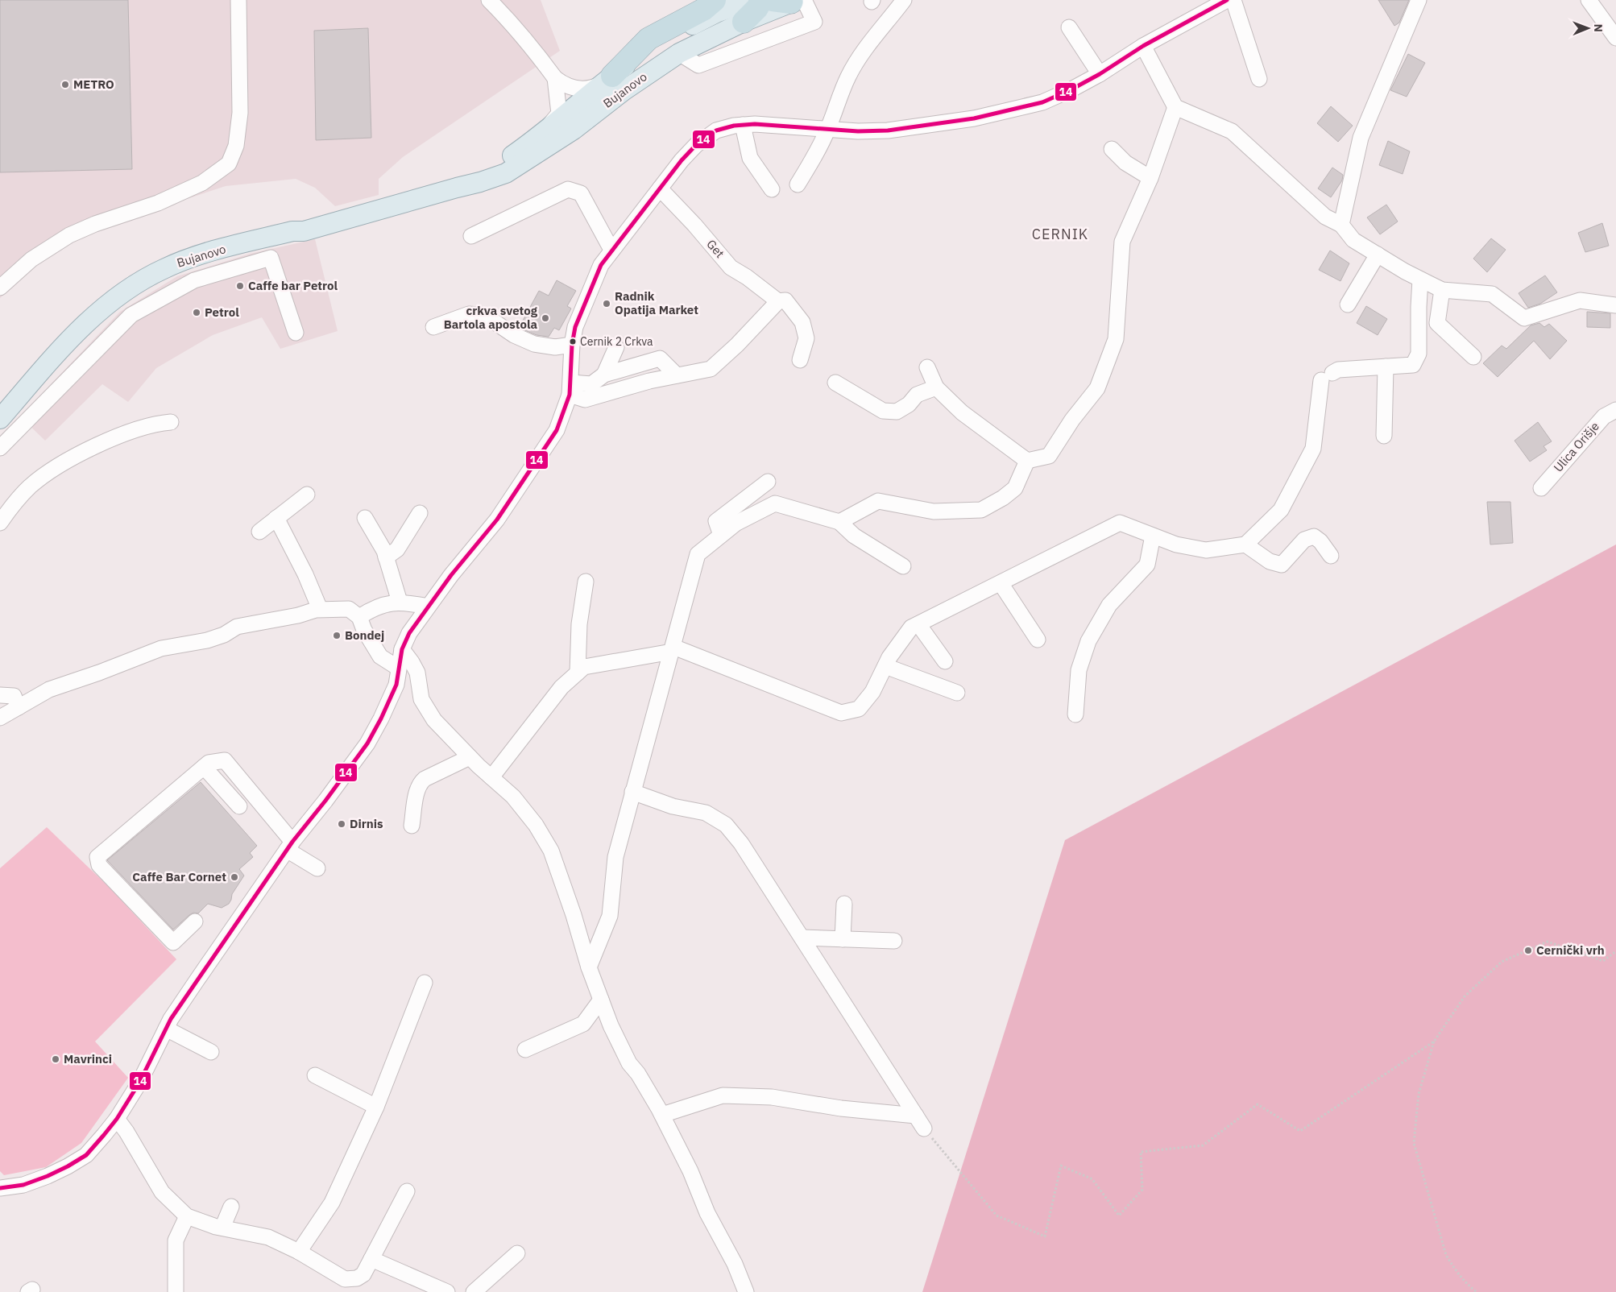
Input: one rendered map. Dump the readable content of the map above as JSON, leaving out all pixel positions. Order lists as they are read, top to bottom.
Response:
{
  "streets": {
    "main road": ["Bujanovo"],
    "street": ["Get", "Ulica Orišje"]
  },
  "districts": ["CERNIK"],
  "places": [
    "METRO",
    "Caffe bar Petrol",
    "Radnik Opatija Market",
    "Petrol",
    "crkva svetog Bartola apostola",
    "Cernik 2 Crkva",
    "Bondej",
    "Dirnis",
    "Caffe Bar Cornet",
    "Cernički vrh",
    "Mavrinci"
  ],
  "lines": ["transit line 14"],
  "north": "right"
}
